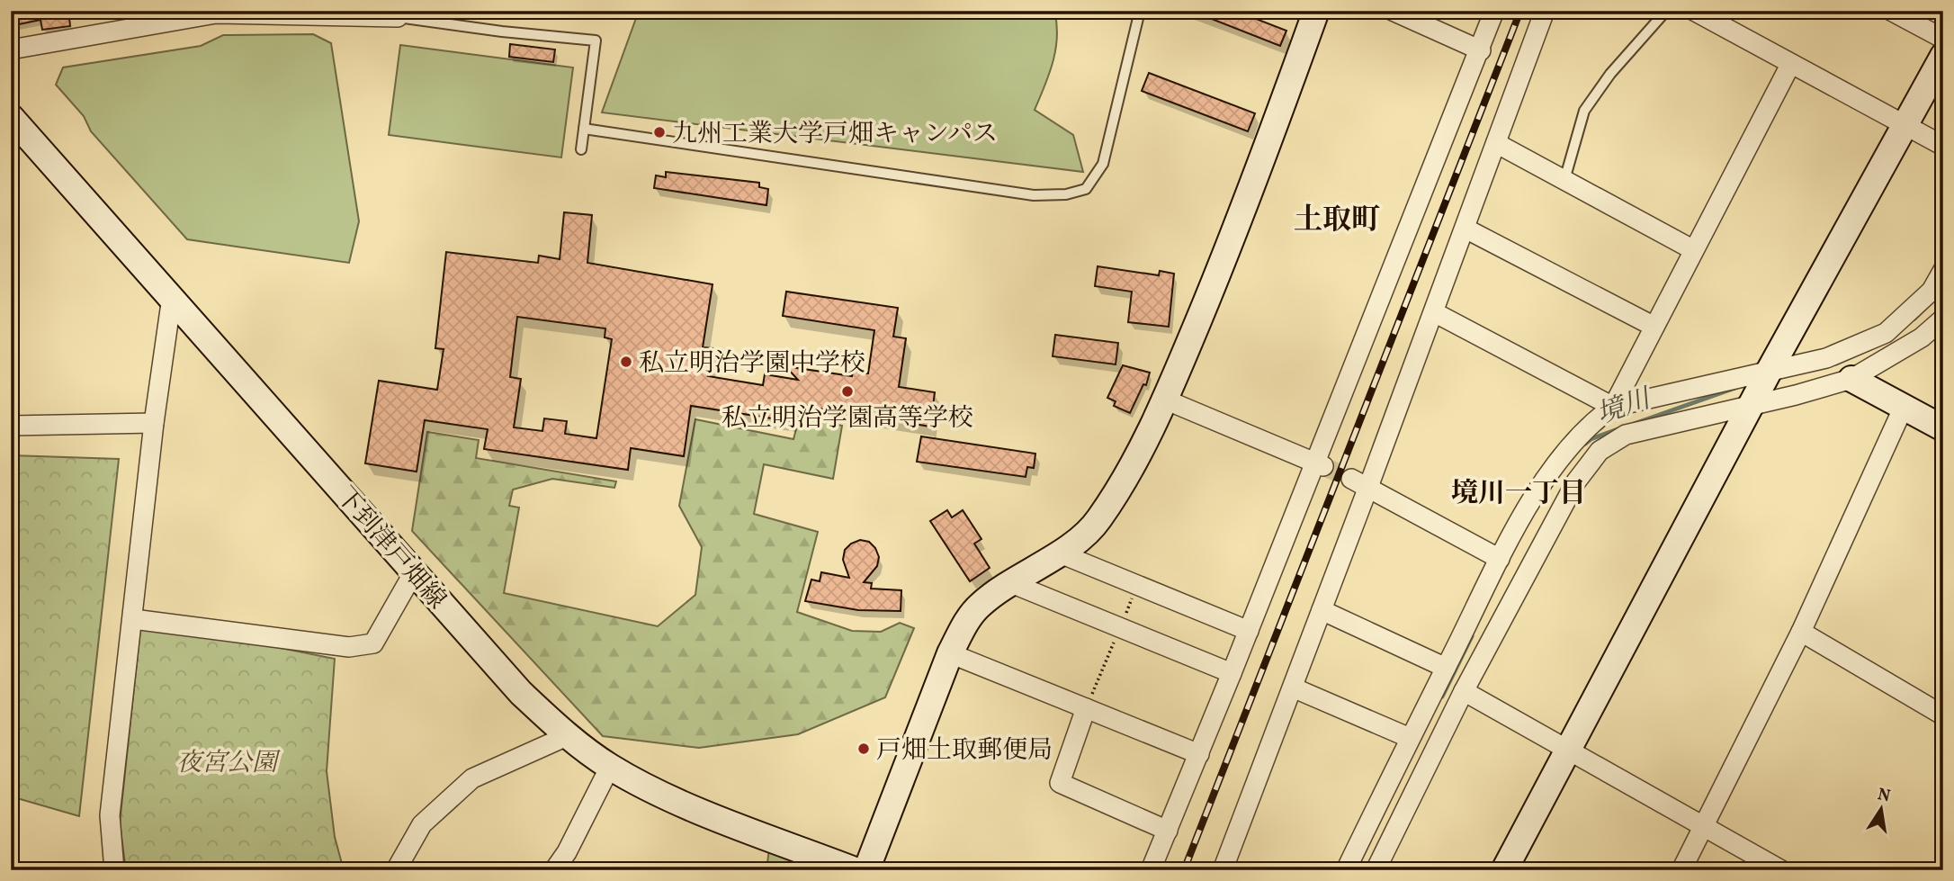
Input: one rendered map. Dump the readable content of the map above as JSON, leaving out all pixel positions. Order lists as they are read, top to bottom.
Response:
{
  "streets": {
    "street": ["下到津戸畑線"]
  },
  "districts": ["土取町", "境川一丁目"],
  "water": ["境川"],
  "parks": ["夜宮公園"],
  "places": [
    "九州工業大学戸畑キャンパス",
    "私立明治学園中学校",
    "私立明治学園高等学校",
    "戸畑土取郵便局"
  ],
  "north": "top"
}
